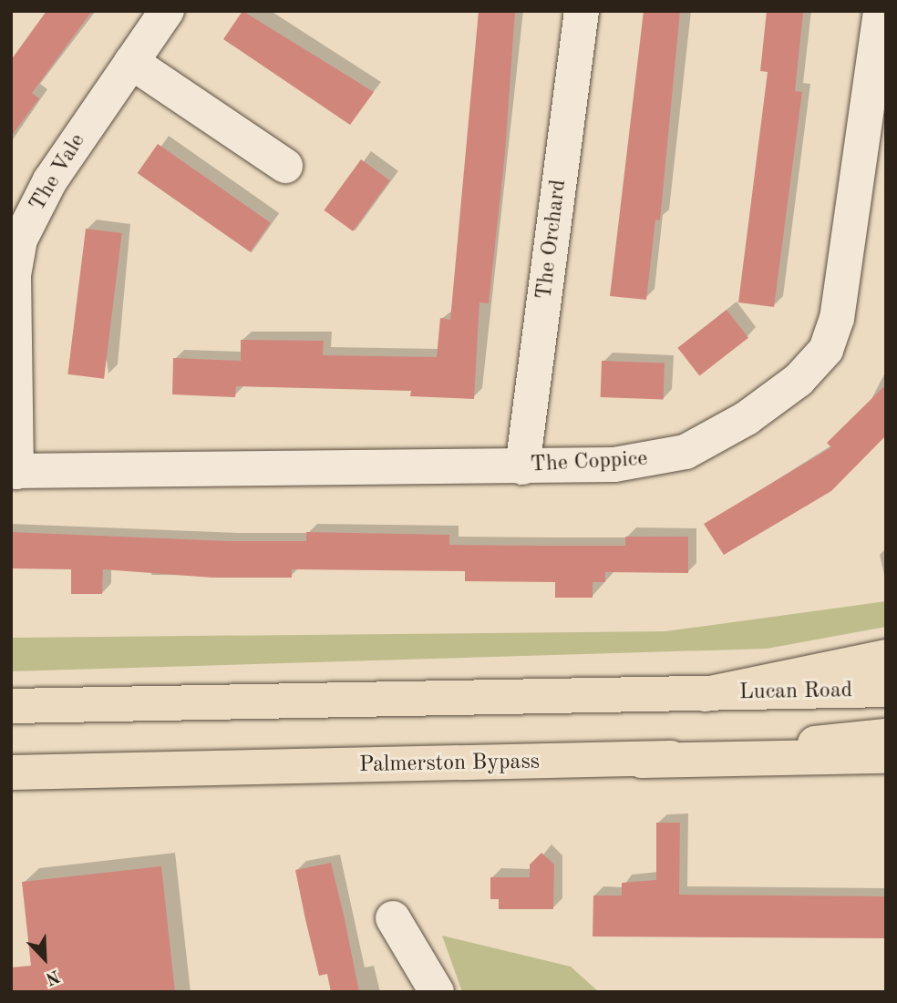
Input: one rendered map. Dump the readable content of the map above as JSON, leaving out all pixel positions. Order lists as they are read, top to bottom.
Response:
{
  "streets": {
    "main road": ["Lucan Road", "Palmerston Bypass"],
    "street": ["The Vale", "The Orchard", "The Coppice"]
  },
  "crossings": [
    ["The Vale", "The Coppice"],
    ["The Orchard", "The Coppice"]
  ],
  "north": "bottom right"
}
